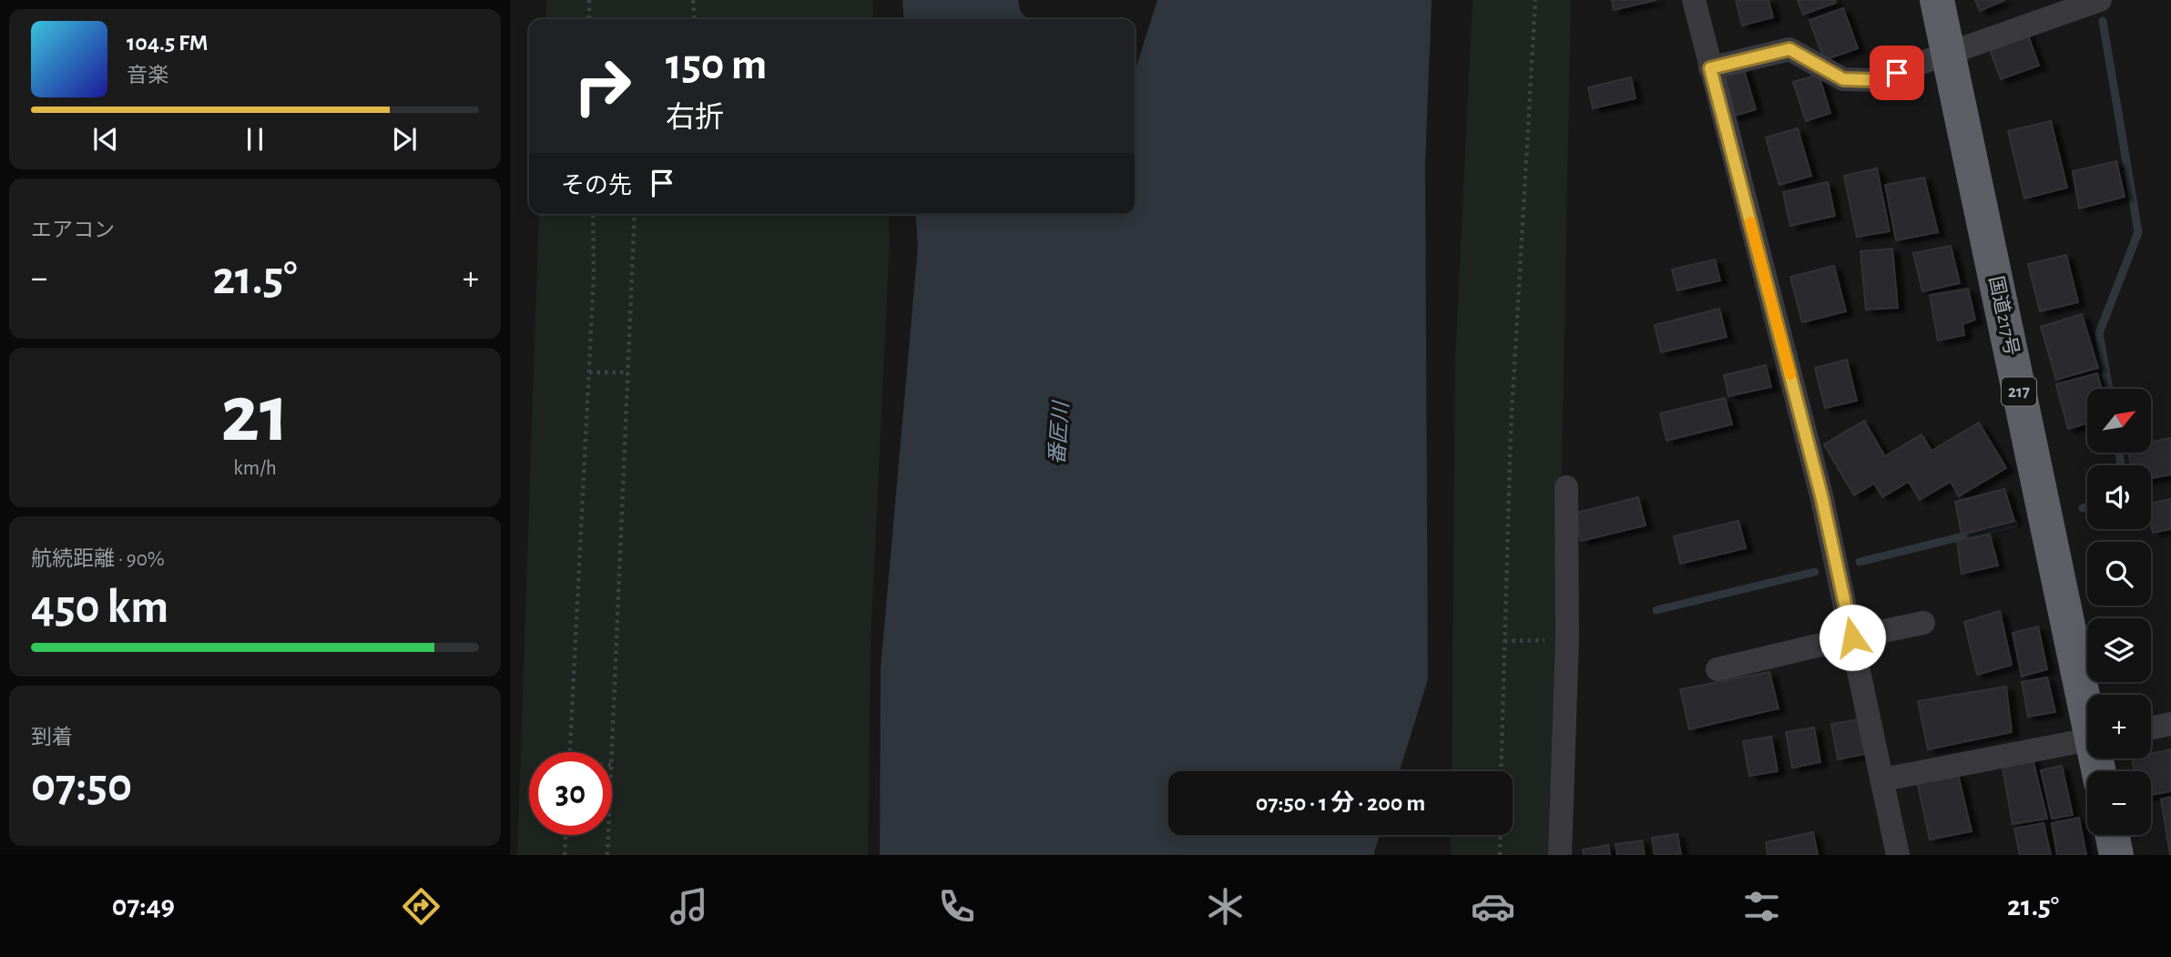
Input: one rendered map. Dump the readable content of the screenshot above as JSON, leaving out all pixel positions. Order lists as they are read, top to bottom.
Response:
{
  "streets": {
    "highway": ["国道217号", "217"]
  },
  "water": ["番匠川"],
  "north": "top right",
  "page": {
    "turn": ["150 m", "右折"],
    "song": ["104.5 FM", "音楽"],
    "then": "その先",
    "tile": [
      "エアコン",
      ["21", "km/h"],
      ["航続距離 · 90%", "450 km"],
      ["到着", "07:50"]
    ],
    "heat": ["−", "21.5°", "+"],
    "map_buttons": ["+", "−"],
    "limit": "30",
    "trip": "07:50 · 1 分 · 200 m",
    "tabs": ["07:49", "21.5°"]
  }
}
